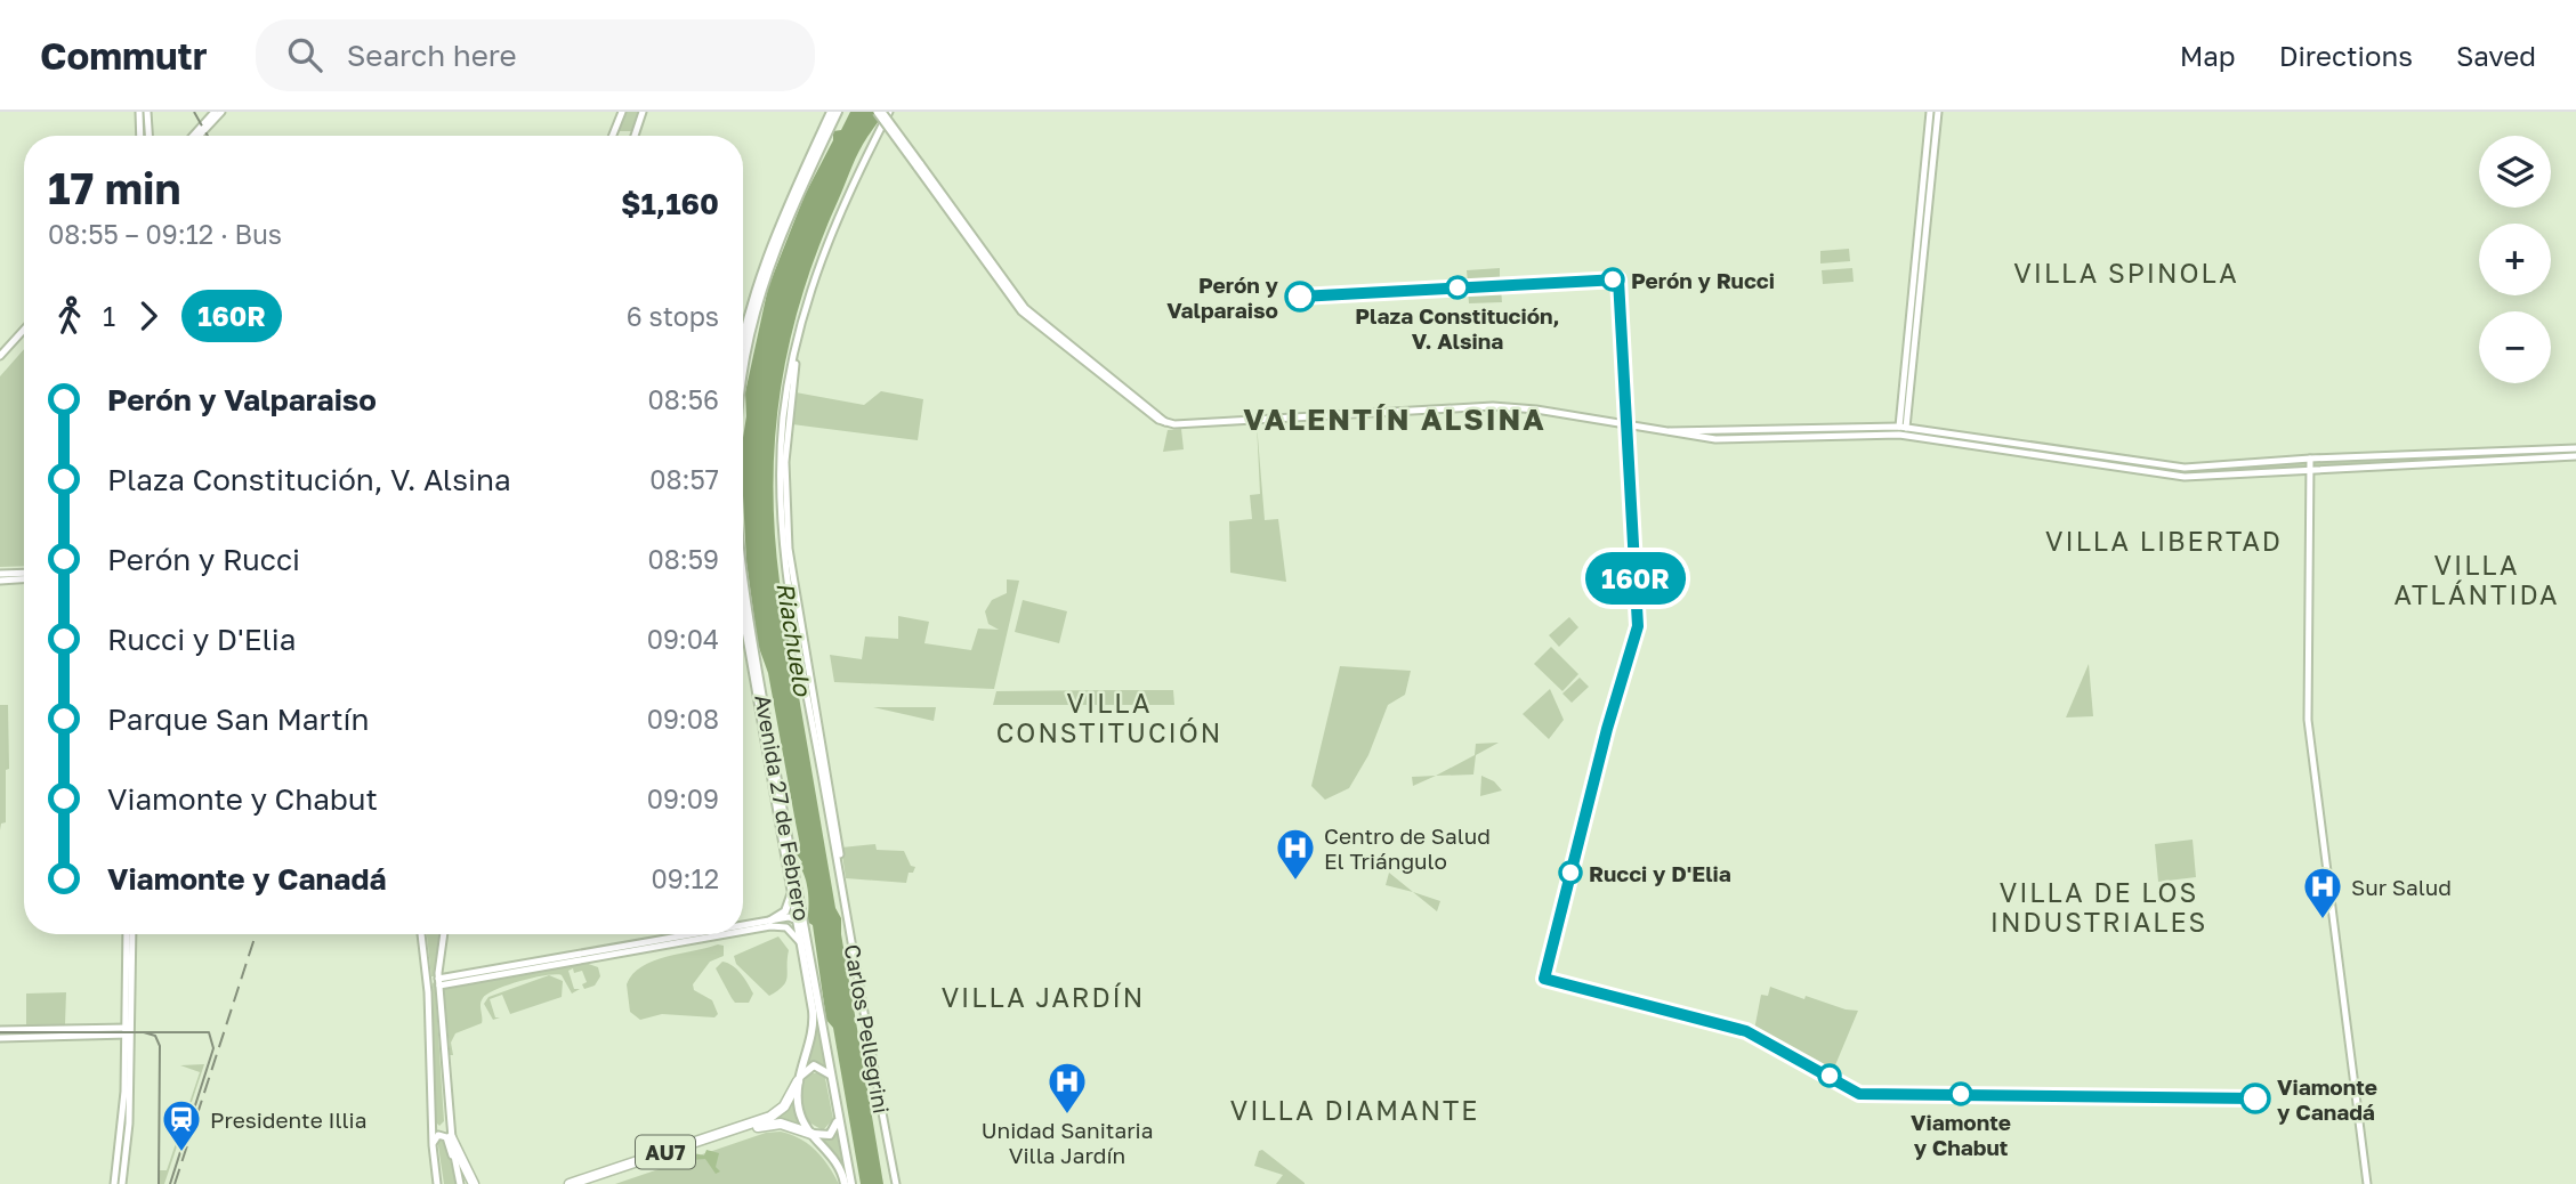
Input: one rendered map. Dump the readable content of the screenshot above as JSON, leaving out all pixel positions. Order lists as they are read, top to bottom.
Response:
{
  "streets": {
    "highway": ["AU7"],
    "main road": ["Avenida 27 de Febrero", "Carlos Pellegrini"]
  },
  "crossings": [
    ["Avenida 27 de Febrero", "AU7"]
  ],
  "districts": [
    "VILLA SPINOLA",
    "VALENTÍN ALSINA",
    "VILLA LIBERTAD",
    "VILLA ATLÁNTIDA",
    "VILLA CONSTITUCIÓN",
    "VILLA DE LOS INDUSTRIALES",
    "VILLA JARDÍN",
    "VILLA DIAMANTE"
  ],
  "water": ["Riachuelo"],
  "places": {
    "other": [
      "Perón y Rucci",
      "Plaza Constitución, V. Alsina",
      "Perón y Valparaiso",
      "Rucci y D'Elia",
      "Viamonte y Chabut",
      "Viamonte y Canadá"
    ],
    "hospital": ["Centro de Salud El Triángulo", "Sur Salud", "Unidad Sanitaria Villa Jardín"],
    "station": ["Presidente Illia"]
  },
  "lines": ["bus line 160R"],
  "page": {
    "header": "Commutr",
    "search": "Search here",
    "nav": ["Map", "Directions", "Saved"],
    "on_map": "160R",
    "map_buttons": ["+", "−"],
    "heading": ["17 min", "08:55 – 09:12 · Bus", "$1,160"],
    "legs": ["1", "160R", "6 stops"],
    "list": [
      {
        "name": "Perón y Valparaiso",
        "value": "08:56"
      },
      {
        "name": "Plaza Constitución, V. Alsina",
        "value": "08:57"
      },
      {
        "name": "Perón y Rucci",
        "value": "08:59"
      },
      {
        "name": "Rucci y D'Elia",
        "value": "09:04"
      },
      {
        "name": "Parque San Martín",
        "value": "09:08"
      },
      {
        "name": "Viamonte y Chabut",
        "value": "09:09"
      },
      {
        "name": "Viamonte y Canadá",
        "value": "09:12"
      }
    ]
  }
}
